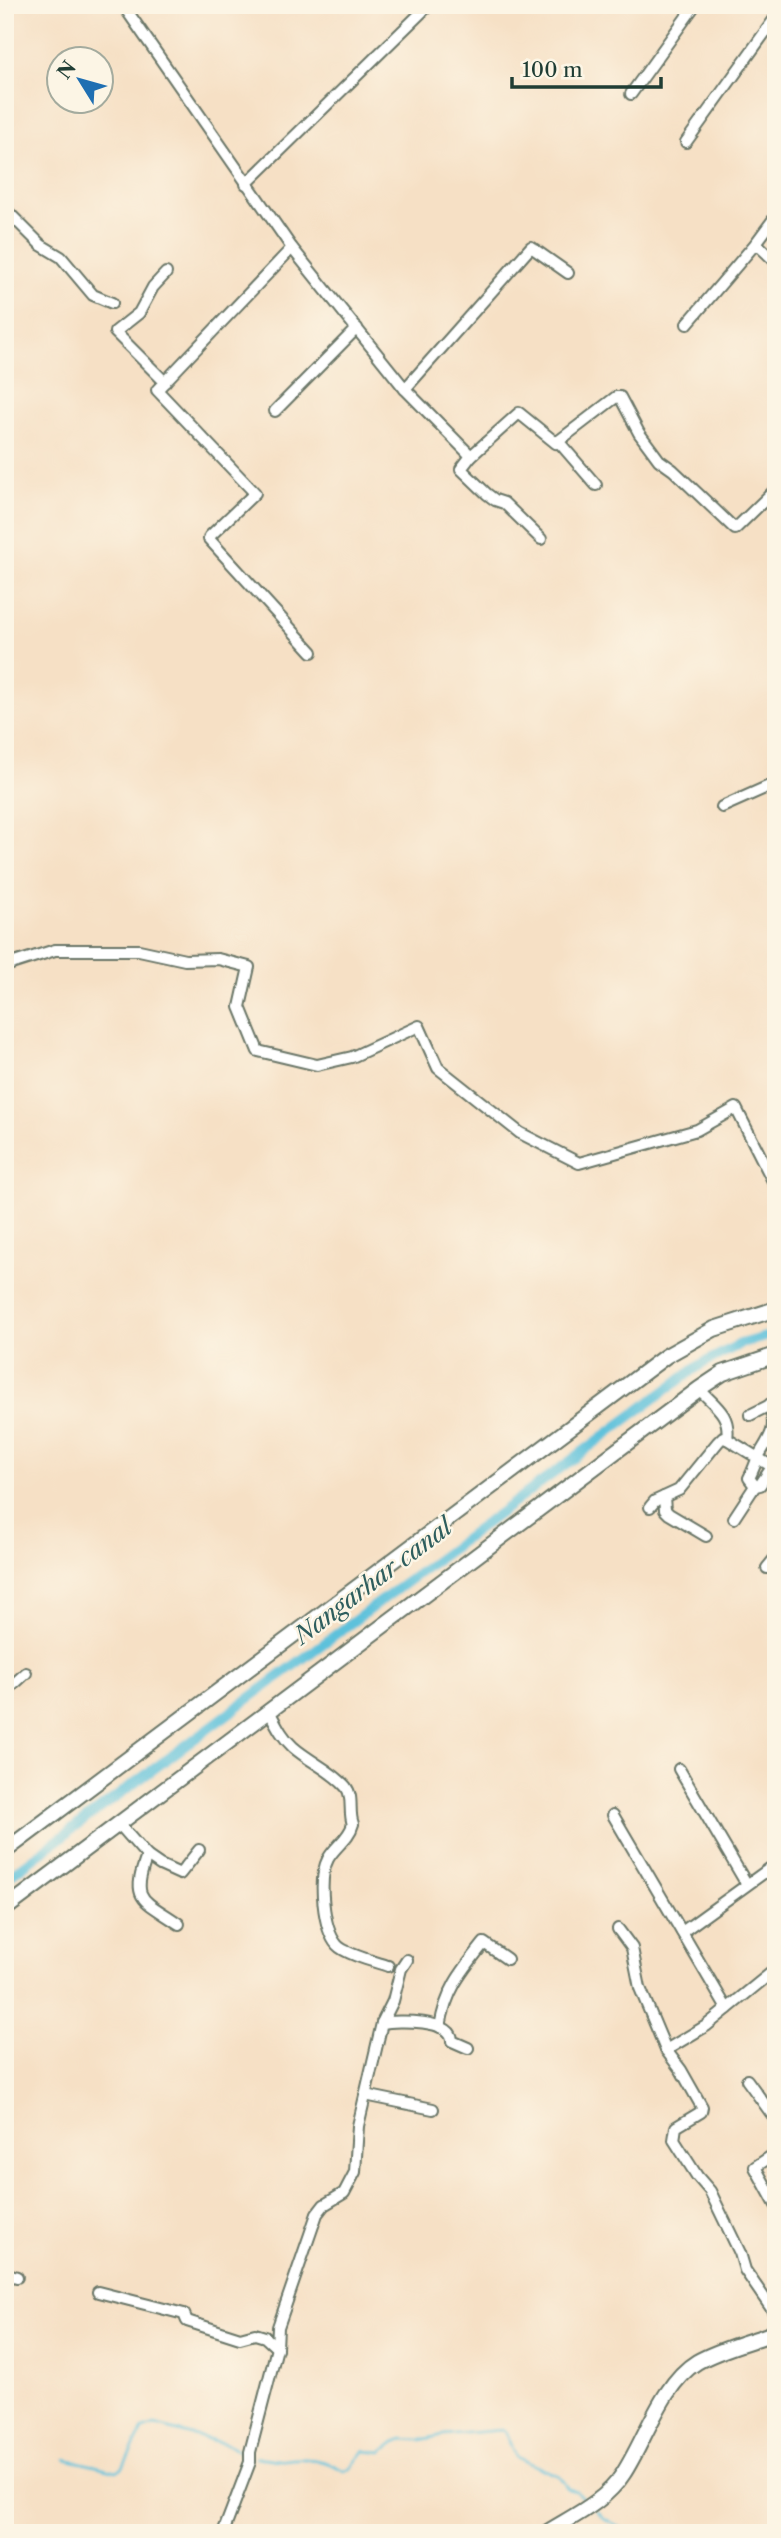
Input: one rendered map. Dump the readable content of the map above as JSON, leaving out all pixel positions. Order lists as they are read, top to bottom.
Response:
{
  "water": ["Nangarhar canal"],
  "scale_bar": "100 m",
  "north": "top left"
}
